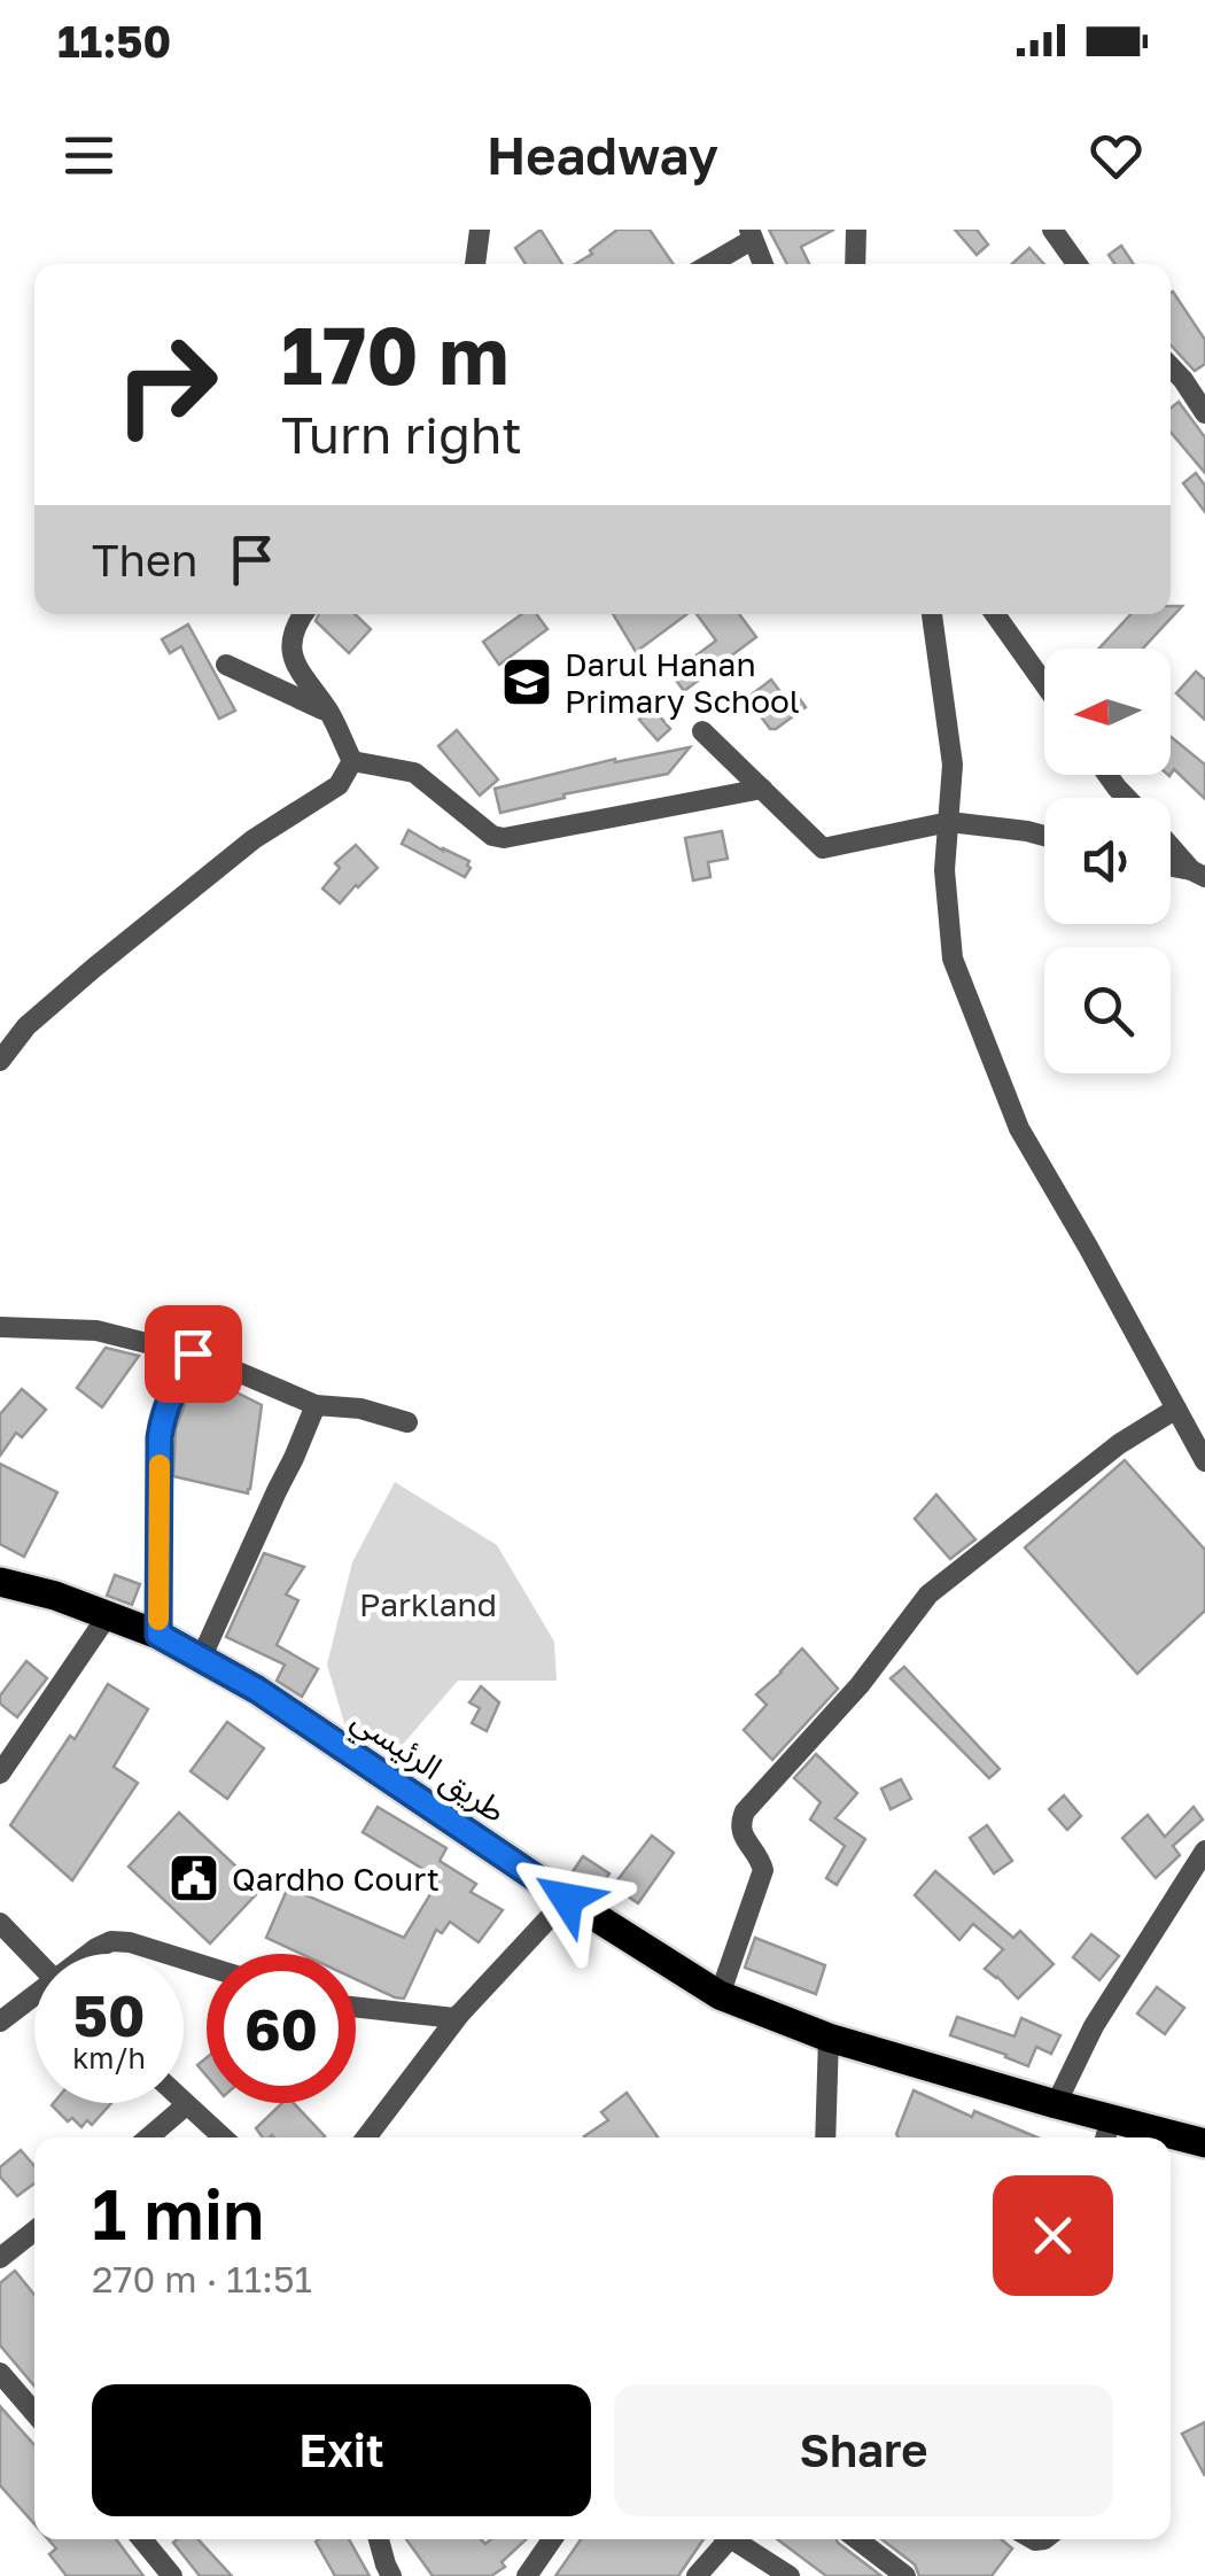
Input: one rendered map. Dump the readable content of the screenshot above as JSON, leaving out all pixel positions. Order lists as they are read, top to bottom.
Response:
{
  "streets": {
    "main road": ["طريق الرئيسي"]
  },
  "parks": ["Parkland"],
  "places": {
    "school or university": ["Darul Hanan Primary School"],
    "public building": ["Qardho Court"]
  },
  "north": "left",
  "page": {
    "status": "11:50",
    "header": "Headway",
    "turn": ["170 m", "Turn right"],
    "then": "Then",
    "speed": "50 km/h",
    "limit": "60",
    "heading": ["1 min", "270 m · 11:51"],
    "buttons": ["Exit", "Share"]
  }
}
